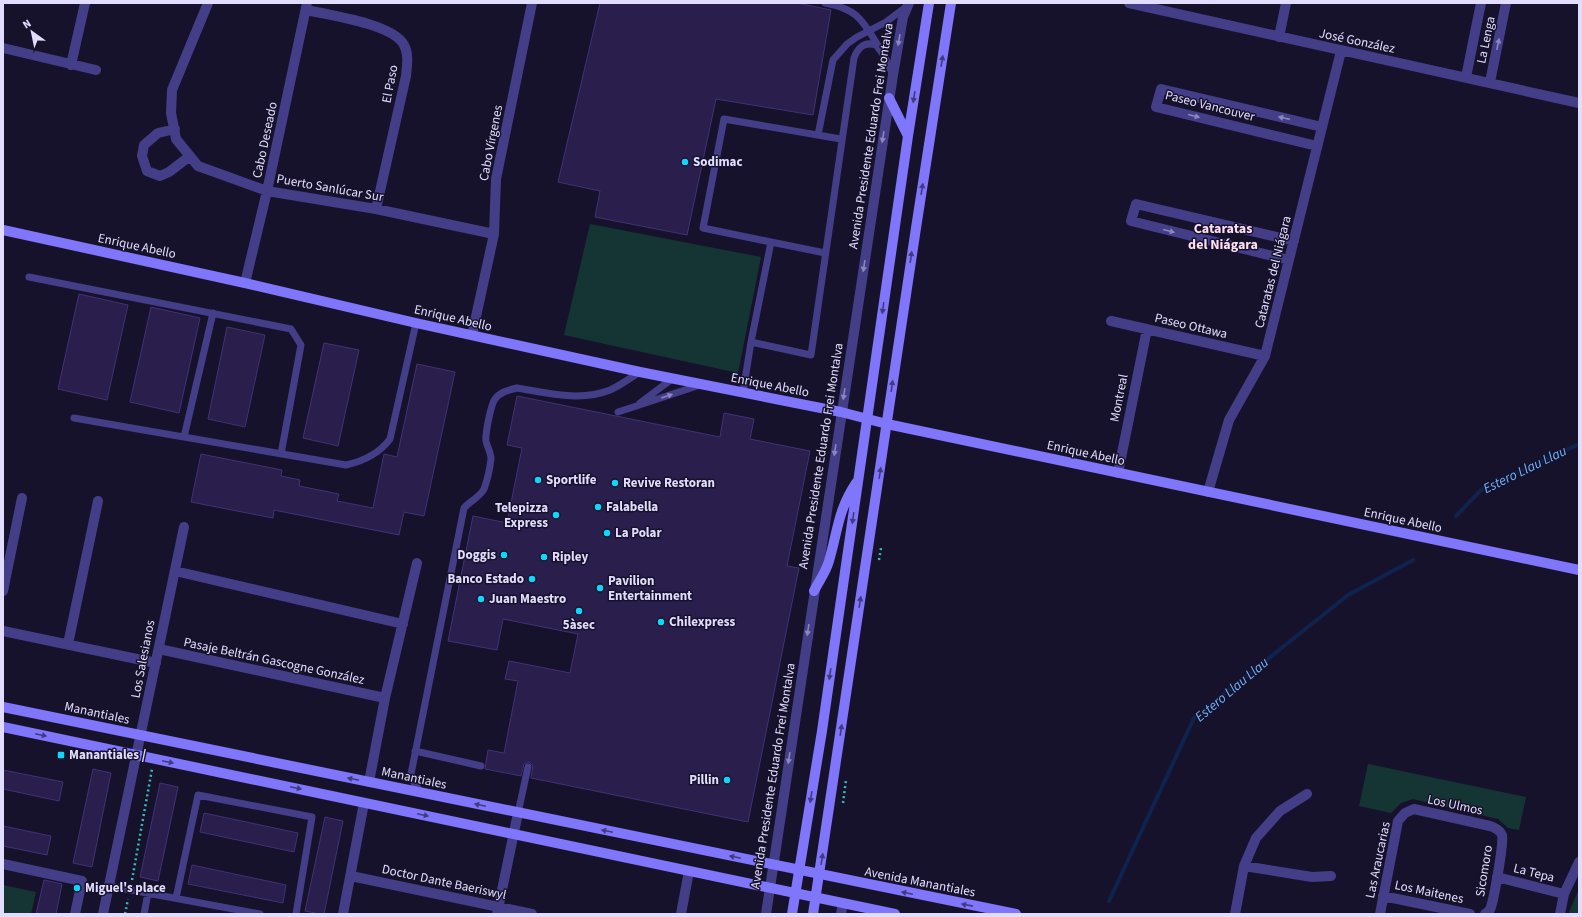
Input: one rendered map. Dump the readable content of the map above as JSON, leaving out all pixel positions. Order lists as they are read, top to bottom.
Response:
{
  "streets": {
    "street": [
      "La Lenga",
      "José González",
      "El Paso",
      "Paseo Vancouver",
      "Avenida Presidente Eduardo Frei Montalva",
      "Cabo Deseado",
      "Cabo Vírgenes",
      "Puerto Sanlúcar Sur",
      "Enrique Abello",
      "Cataratas del Niágara",
      "Paseo Ottawa",
      "Montreal",
      "Los Salesianos",
      "Pasaje Beltrán Gascogne González",
      "Manantiales",
      "Los Ulmos",
      "Las Araucarias",
      "Sicomoro",
      "La Tepa",
      "Doctor Dante Baeriswyl",
      "Avenida Manantiales",
      "Los Maitenes"
    ]
  },
  "crossings": [
    ["La Lenga", "José González"],
    ["José González", "Cataratas del Niágara"],
    ["El Paso", "Cabo Deseado"],
    ["El Paso", "Puerto Sanlúcar Sur"],
    ["Paseo Vancouver", "Cataratas del Niágara"],
    ["Avenida Presidente Eduardo Frei Montalva", "Enrique Abello"],
    ["Avenida Presidente Eduardo Frei Montalva", "Manantiales"],
    ["Cabo Deseado", "Puerto Sanlúcar Sur"],
    ["Cabo Deseado", "Enrique Abello"],
    ["Cabo Vírgenes", "Puerto Sanlúcar Sur"],
    ["Cabo Vírgenes", "Enrique Abello"],
    ["Enrique Abello", "Cataratas del Niágara"],
    ["Enrique Abello", "Montreal"],
    ["Cataratas del Niágara", "Paseo Ottawa"],
    ["Paseo Ottawa", "Montreal"],
    ["Los Salesianos", "Pasaje Beltrán Gascogne González"],
    ["Los Salesianos", "Manantiales"],
    ["Manantiales", "Avenida Manantiales"],
    ["Los Ulmos", "Las Araucarias"],
    ["Los Ulmos", "Sicomoro"],
    ["Las Araucarias", "Los Maitenes"],
    ["Sicomoro", "La Tepa"]
  ],
  "districts": ["Cataratas del Niágara"],
  "water": ["Estero Llau Llau"],
  "places": {
    "other": [
      "Sodimac",
      "Sportlife",
      "Revive Restoran",
      "Falabella",
      "Telepizza Express",
      "La Polar",
      "Doggis",
      "Ripley",
      "Banco Estado",
      "Pavilion Entertainment",
      "Juan Maestro",
      "5àsec",
      "Chilexpress",
      "Pillin",
      "Miguel's place"
    ],
    "transit": ["Manantiales /"]
  },
  "north": "top left"
}
